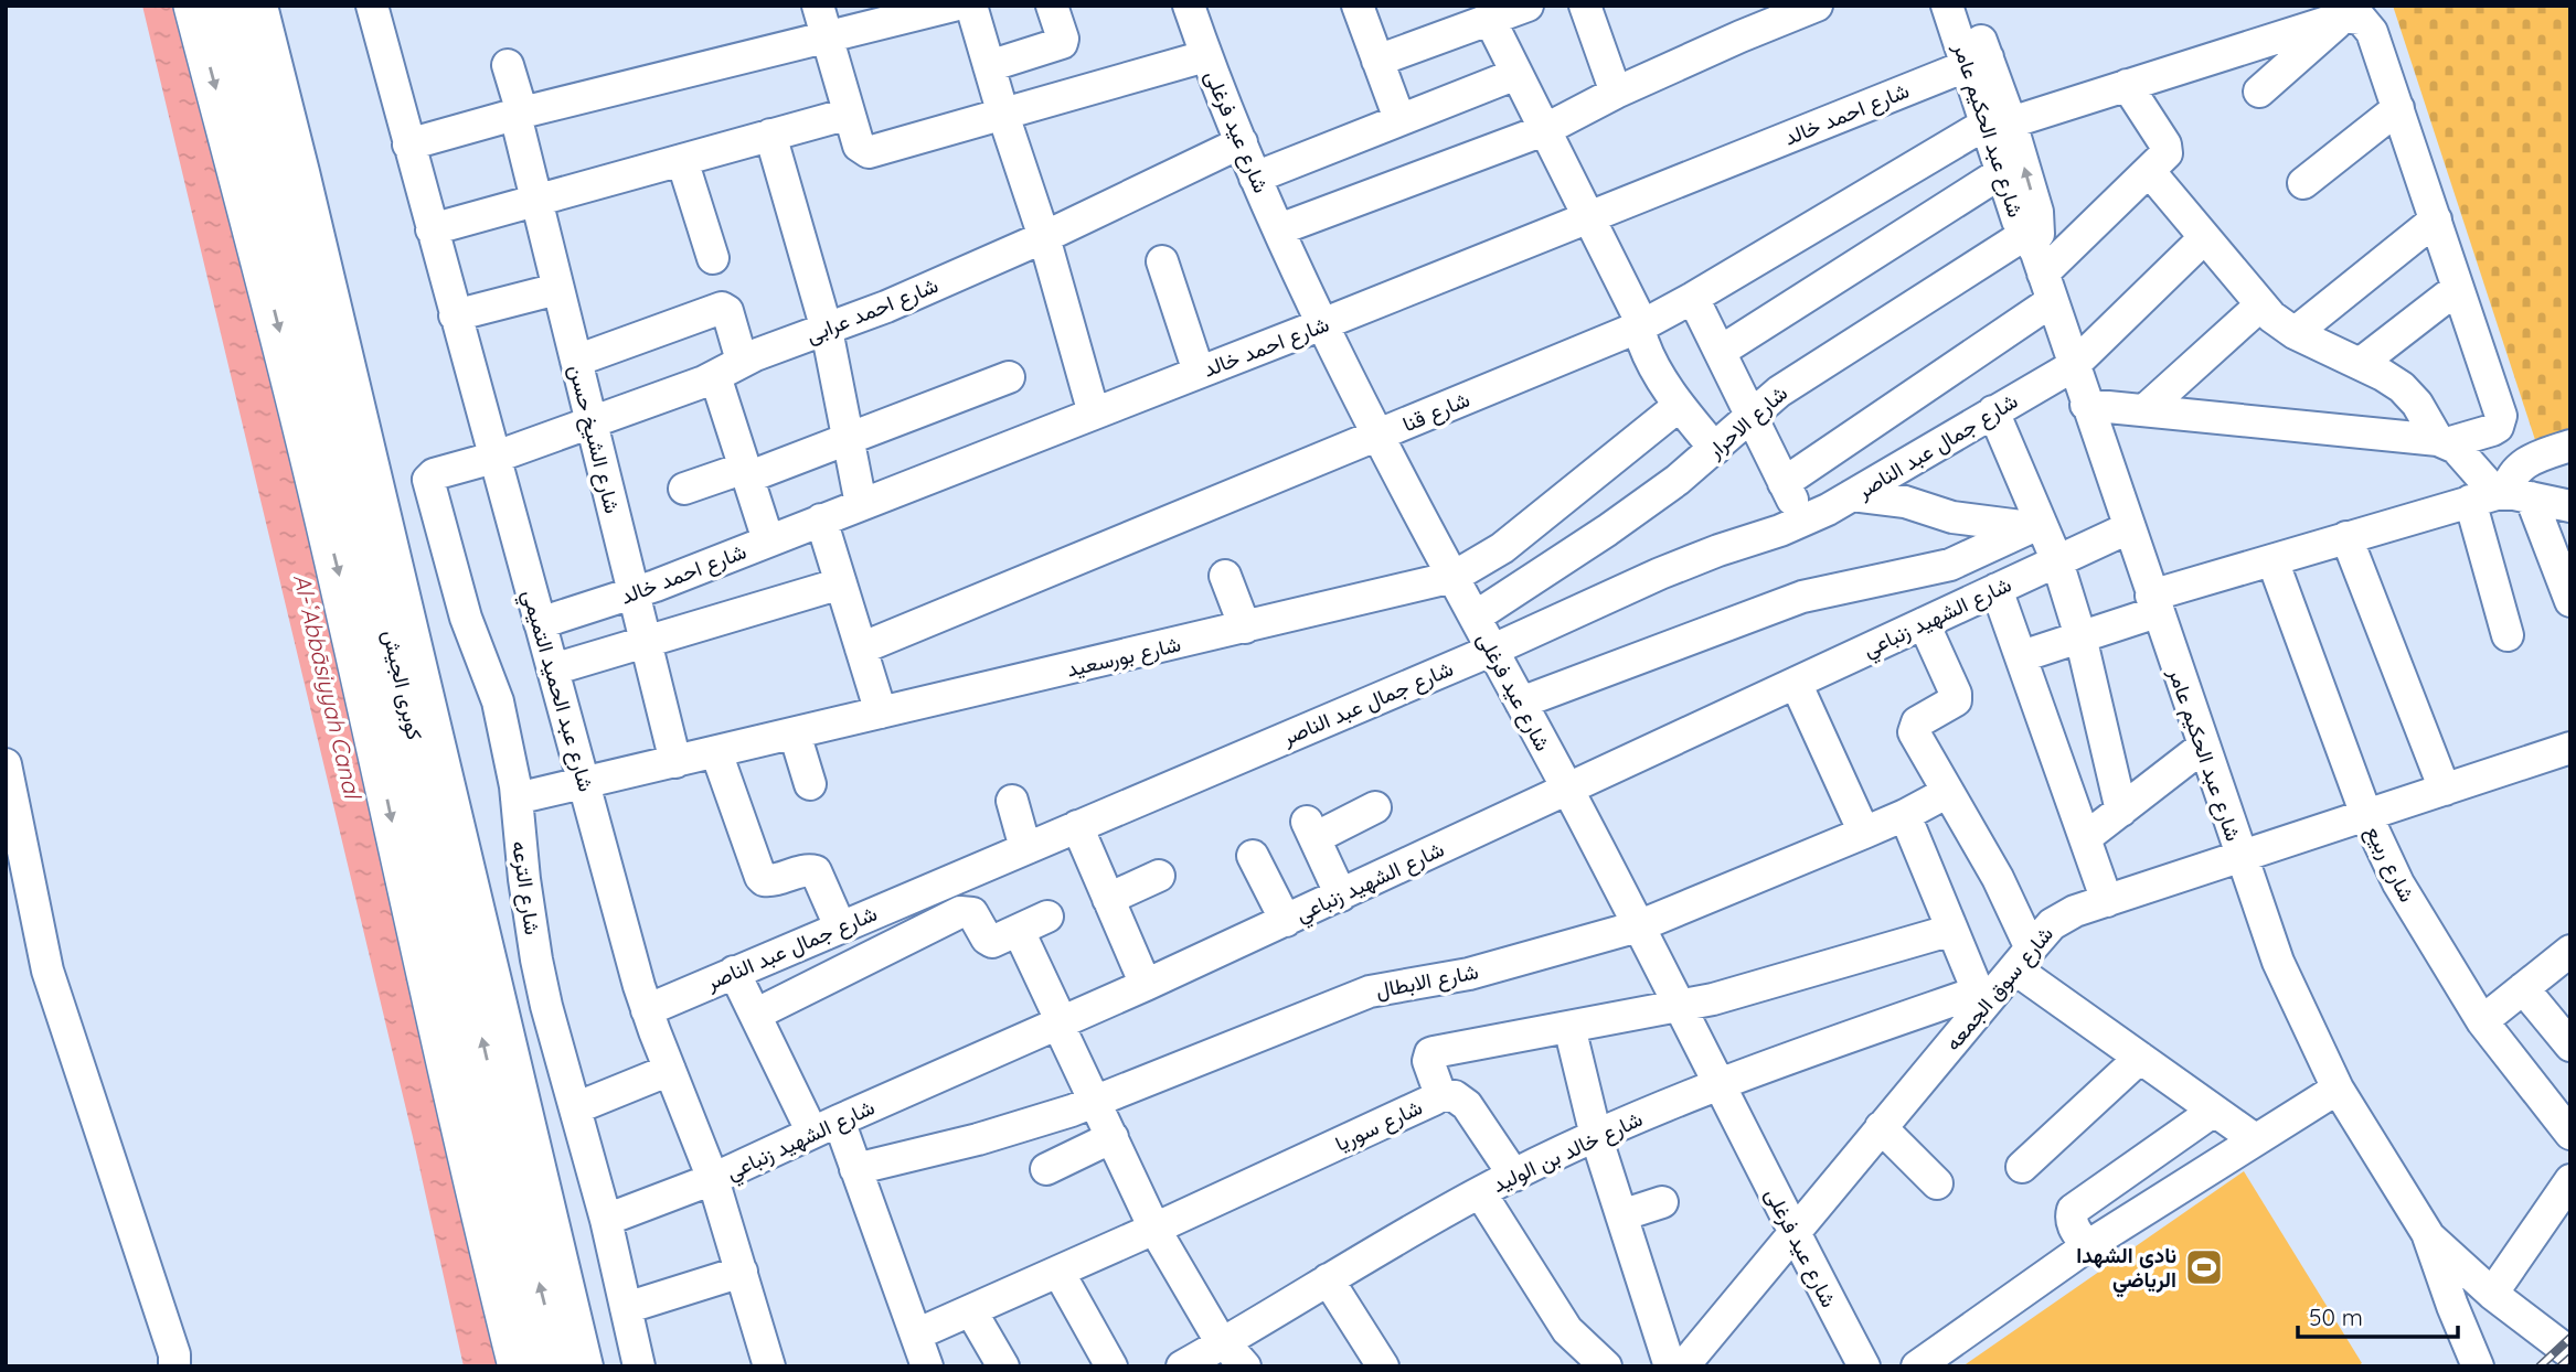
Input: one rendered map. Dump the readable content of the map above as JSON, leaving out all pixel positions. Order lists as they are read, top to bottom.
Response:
{
  "streets": {
    "main road": ["كوبرى الجيش"],
    "street": [
      "شارع احمد خالد",
      "شارع عبد الحكيم عامر",
      "شارع عيد فرغلى",
      "شارع احمد عرابى",
      "شارع قنا",
      "شارع الاحرار",
      "شارع الشيخ حسن",
      "شارع جمال عبد الناصر",
      "شارع الشهيد زنباعي",
      "شارع بورسعيد",
      "شارع عبد الحميد التميمي",
      "شارع ربيع",
      "شارع الترعه",
      "شارع الابطال",
      "شارع سوق الجمعه",
      "شارع سوريا",
      "شارع خالد بن الوليد"
    ]
  },
  "crossings": [
    ["شارع احمد خالد", "شارع عبد الحكيم عامر"],
    ["شارع احمد خالد", "شارع عيد فرغلى"],
    ["شارع احمد خالد", "شارع الشيخ حسن"],
    ["شارع احمد خالد", "شارع عبد الحميد التميمي"],
    ["شارع عبد الحكيم عامر", "شارع قنا"],
    ["شارع عبد الحكيم عامر", "شارع الاحرار"],
    ["شارع عبد الحكيم عامر", "شارع جمال عبد الناصر"],
    ["شارع عبد الحكيم عامر", "شارع الشهيد زنباعي"],
    ["شارع عبد الحكيم عامر", "شارع سوق الجمعه"],
    ["شارع عيد فرغلى", "شارع احمد عرابى"],
    ["شارع عيد فرغلى", "شارع قنا"],
    ["شارع عيد فرغلى", "شارع الاحرار"],
    ["شارع عيد فرغلى", "شارع جمال عبد الناصر"],
    ["شارع عيد فرغلى", "شارع الشهيد زنباعي"],
    ["شارع عيد فرغلى", "شارع بورسعيد"],
    ["شارع عيد فرغلى", "شارع الابطال"],
    ["شارع عيد فرغلى", "شارع سوق الجمعه"],
    ["شارع عيد فرغلى", "شارع سوريا"],
    ["شارع عيد فرغلى", "شارع خالد بن الوليد"],
    ["شارع احمد عرابى", "شارع الشيخ حسن"],
    ["شارع احمد عرابى", "شارع عبد الحميد التميمي"],
    ["شارع احمد عرابى", "شارع الترعه"],
    ["شارع الشيخ حسن", "شارع بورسعيد"],
    ["شارع جمال عبد الناصر", "شارع عبد الحميد التميمي"],
    ["شارع الشهيد زنباعي", "شارع عبد الحميد التميمي"],
    ["شارع الشهيد زنباعي", "شارع الترعه"],
    ["شارع بورسعيد", "شارع عبد الحميد التميمي"],
    ["شارع بورسعيد", "شارع الترعه"],
    ["شارع عبد الحميد التميمي", "شارع الترعه"],
    ["شارع ربيع", "شارع سوق الجمعه"],
    ["شارع سوق الجمعه", "شارع خالد بن الوليد"]
  ],
  "water": ["Al-ʿAbbāsiyyah Canal"],
  "places": {
    "sports": ["نادي الشهدا الرياضي"]
  },
  "scale_bar": "50 m"
}
